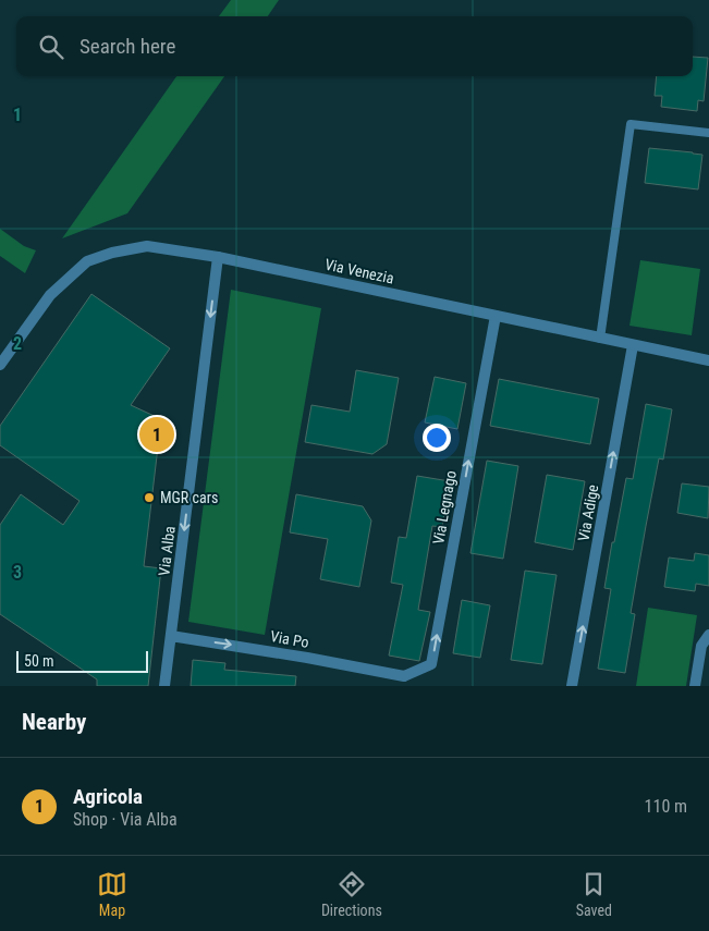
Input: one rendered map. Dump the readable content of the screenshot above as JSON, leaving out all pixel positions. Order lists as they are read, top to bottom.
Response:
{
  "streets": {
    "street": [
      "Via Venezia",
      "Via Legnago",
      "Via Adige",
      "Via Alba",
      "Via Po"
    ]
  },
  "crossings": [
    ["Via Venezia", "Via Legnago"],
    ["Via Venezia", "Via Adige"],
    ["Via Venezia", "Via Alba"],
    ["Via Legnago", "Via Po"],
    ["Via Alba", "Via Po"]
  ],
  "one_way": [
    "Via Legnago",
    "Via Adige",
    "Via Alba",
    "Via Po"
  ],
  "places": ["MGR cars"],
  "scale_bar": "50 m",
  "page": {
    "search": "Search here",
    "pins": "1",
    "scale": "50 m",
    "heading": "Nearby",
    "list": [
      {
        "mark": "1",
        "name": "Agricola",
        "note": "Shop · Via Alba",
        "value": "110 m"
      }
    ],
    "nav": ["Map", "Directions", "Saved"]
  },
  "grid": {
    "rows": ["1", "2", "3"]
  }
}
